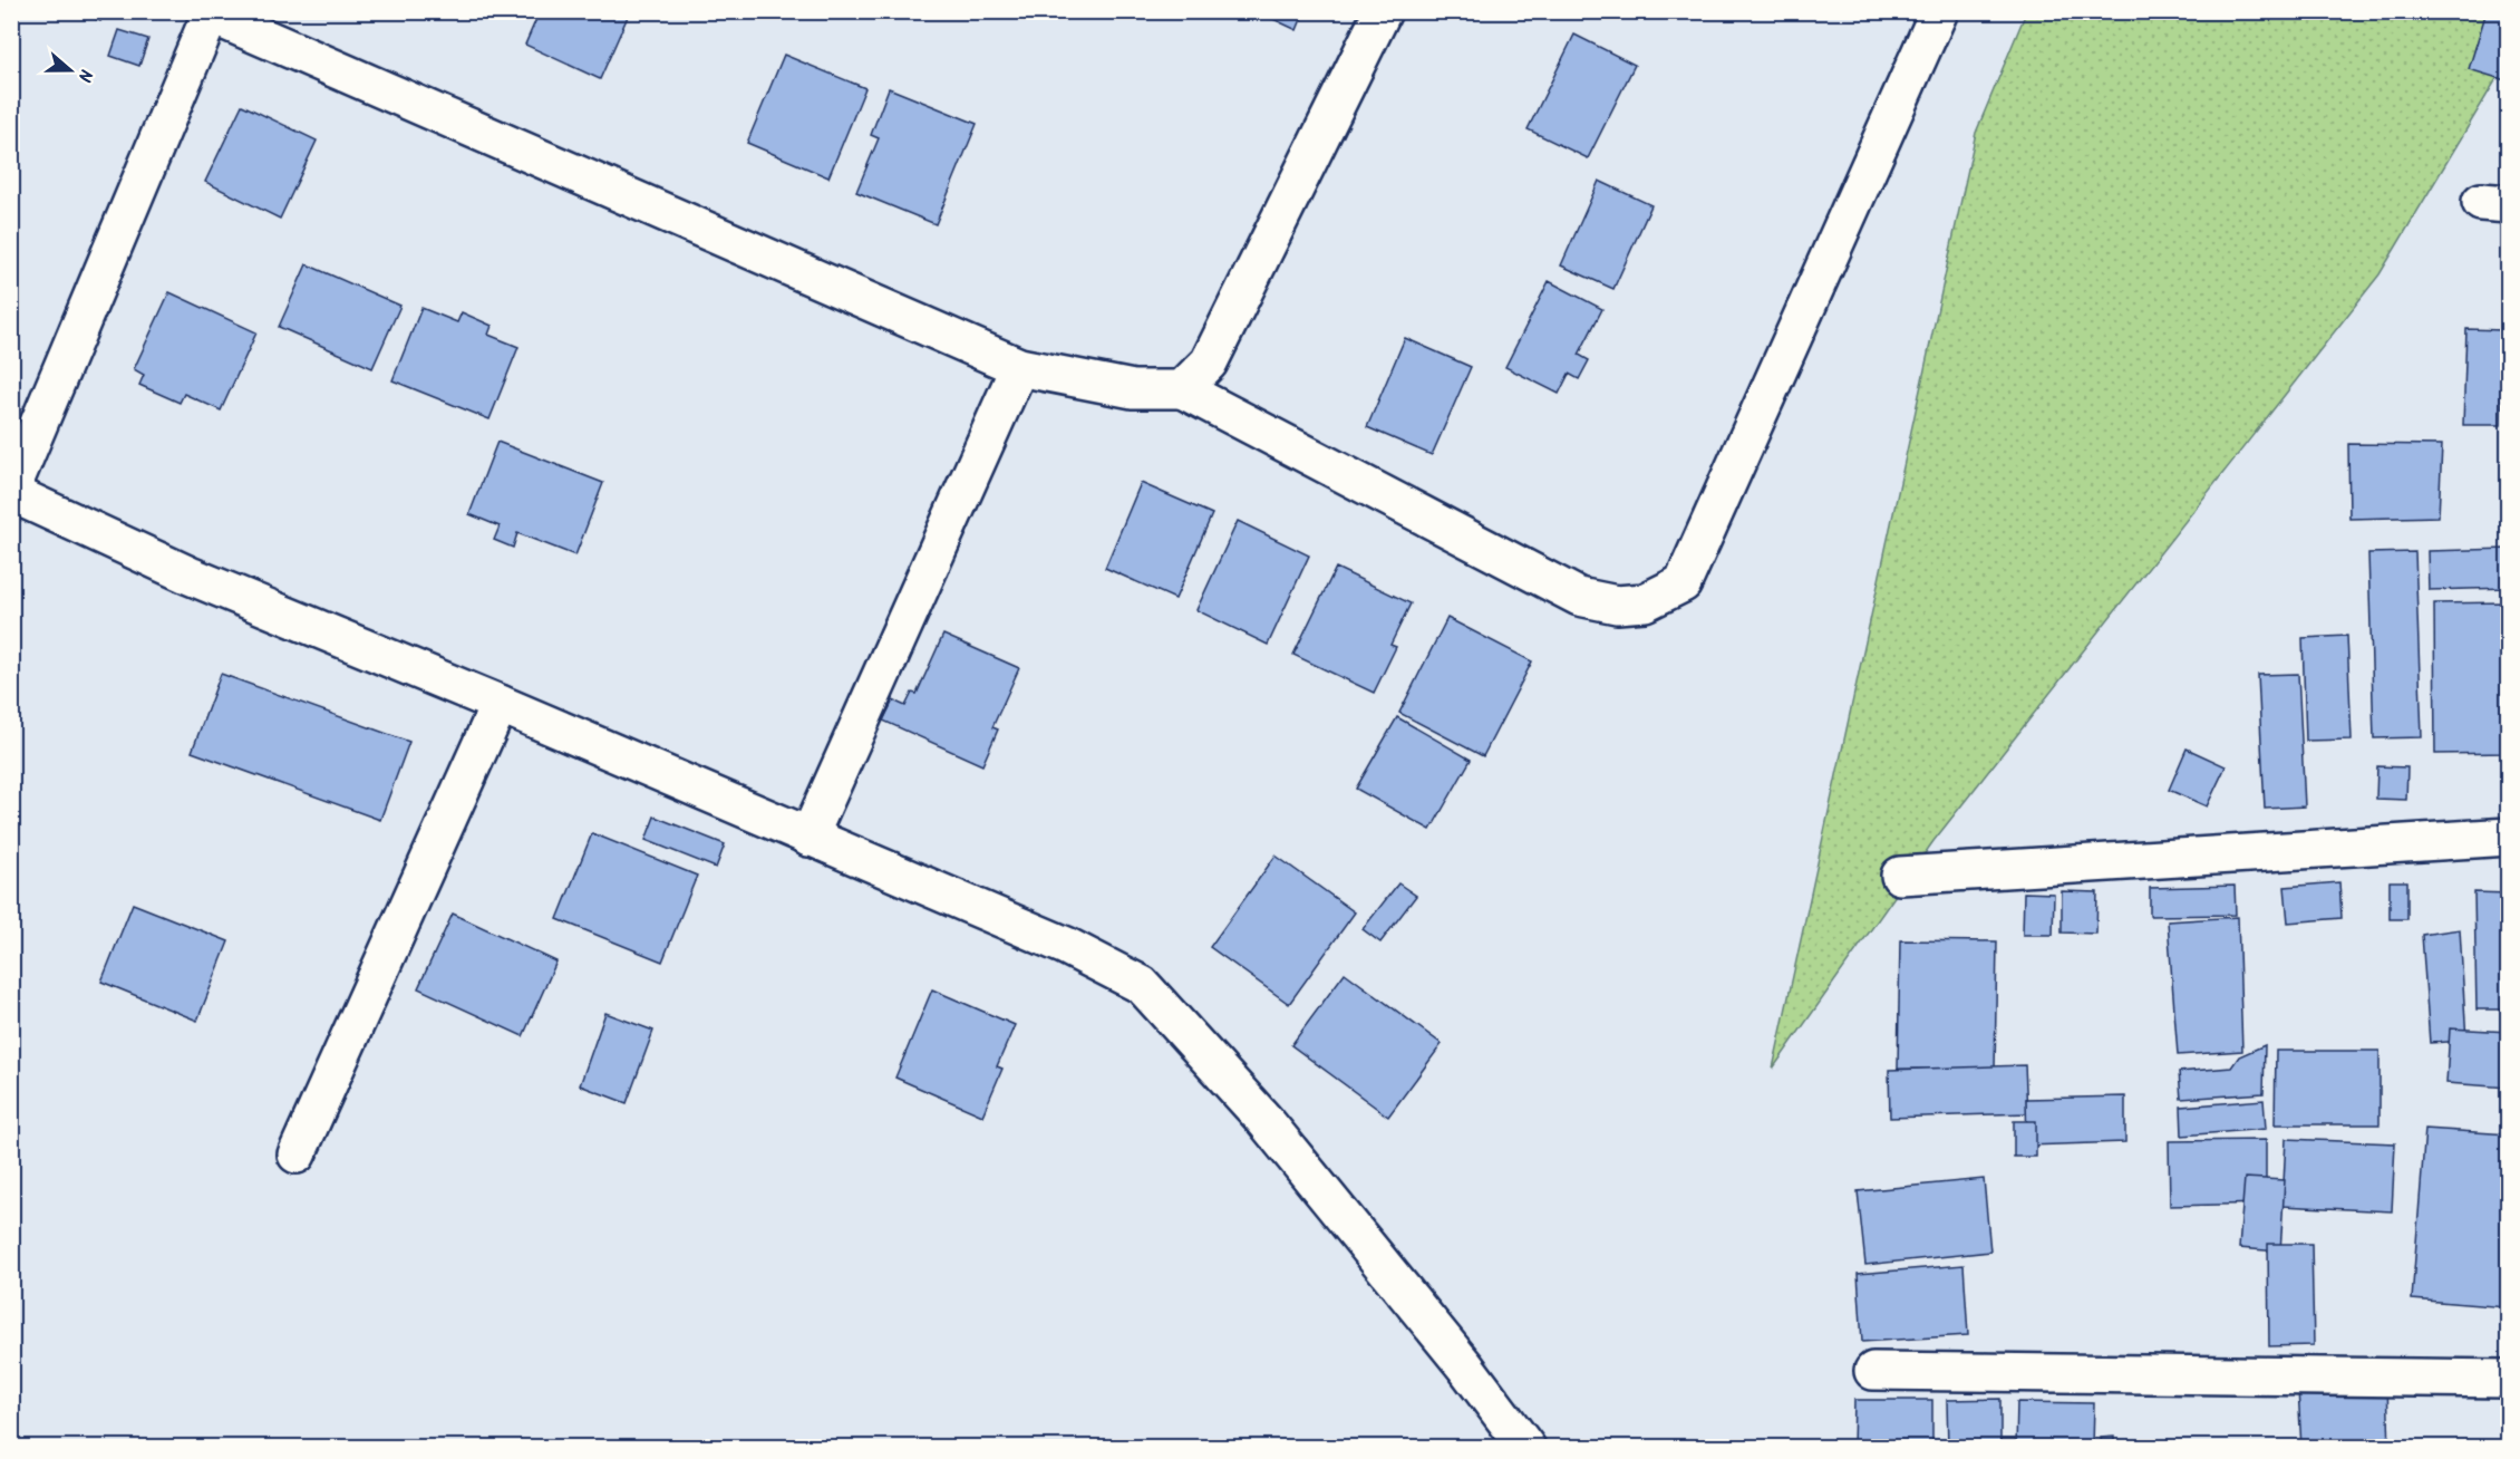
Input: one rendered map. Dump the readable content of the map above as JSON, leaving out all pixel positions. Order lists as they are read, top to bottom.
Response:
{
  "north": "right"
}
